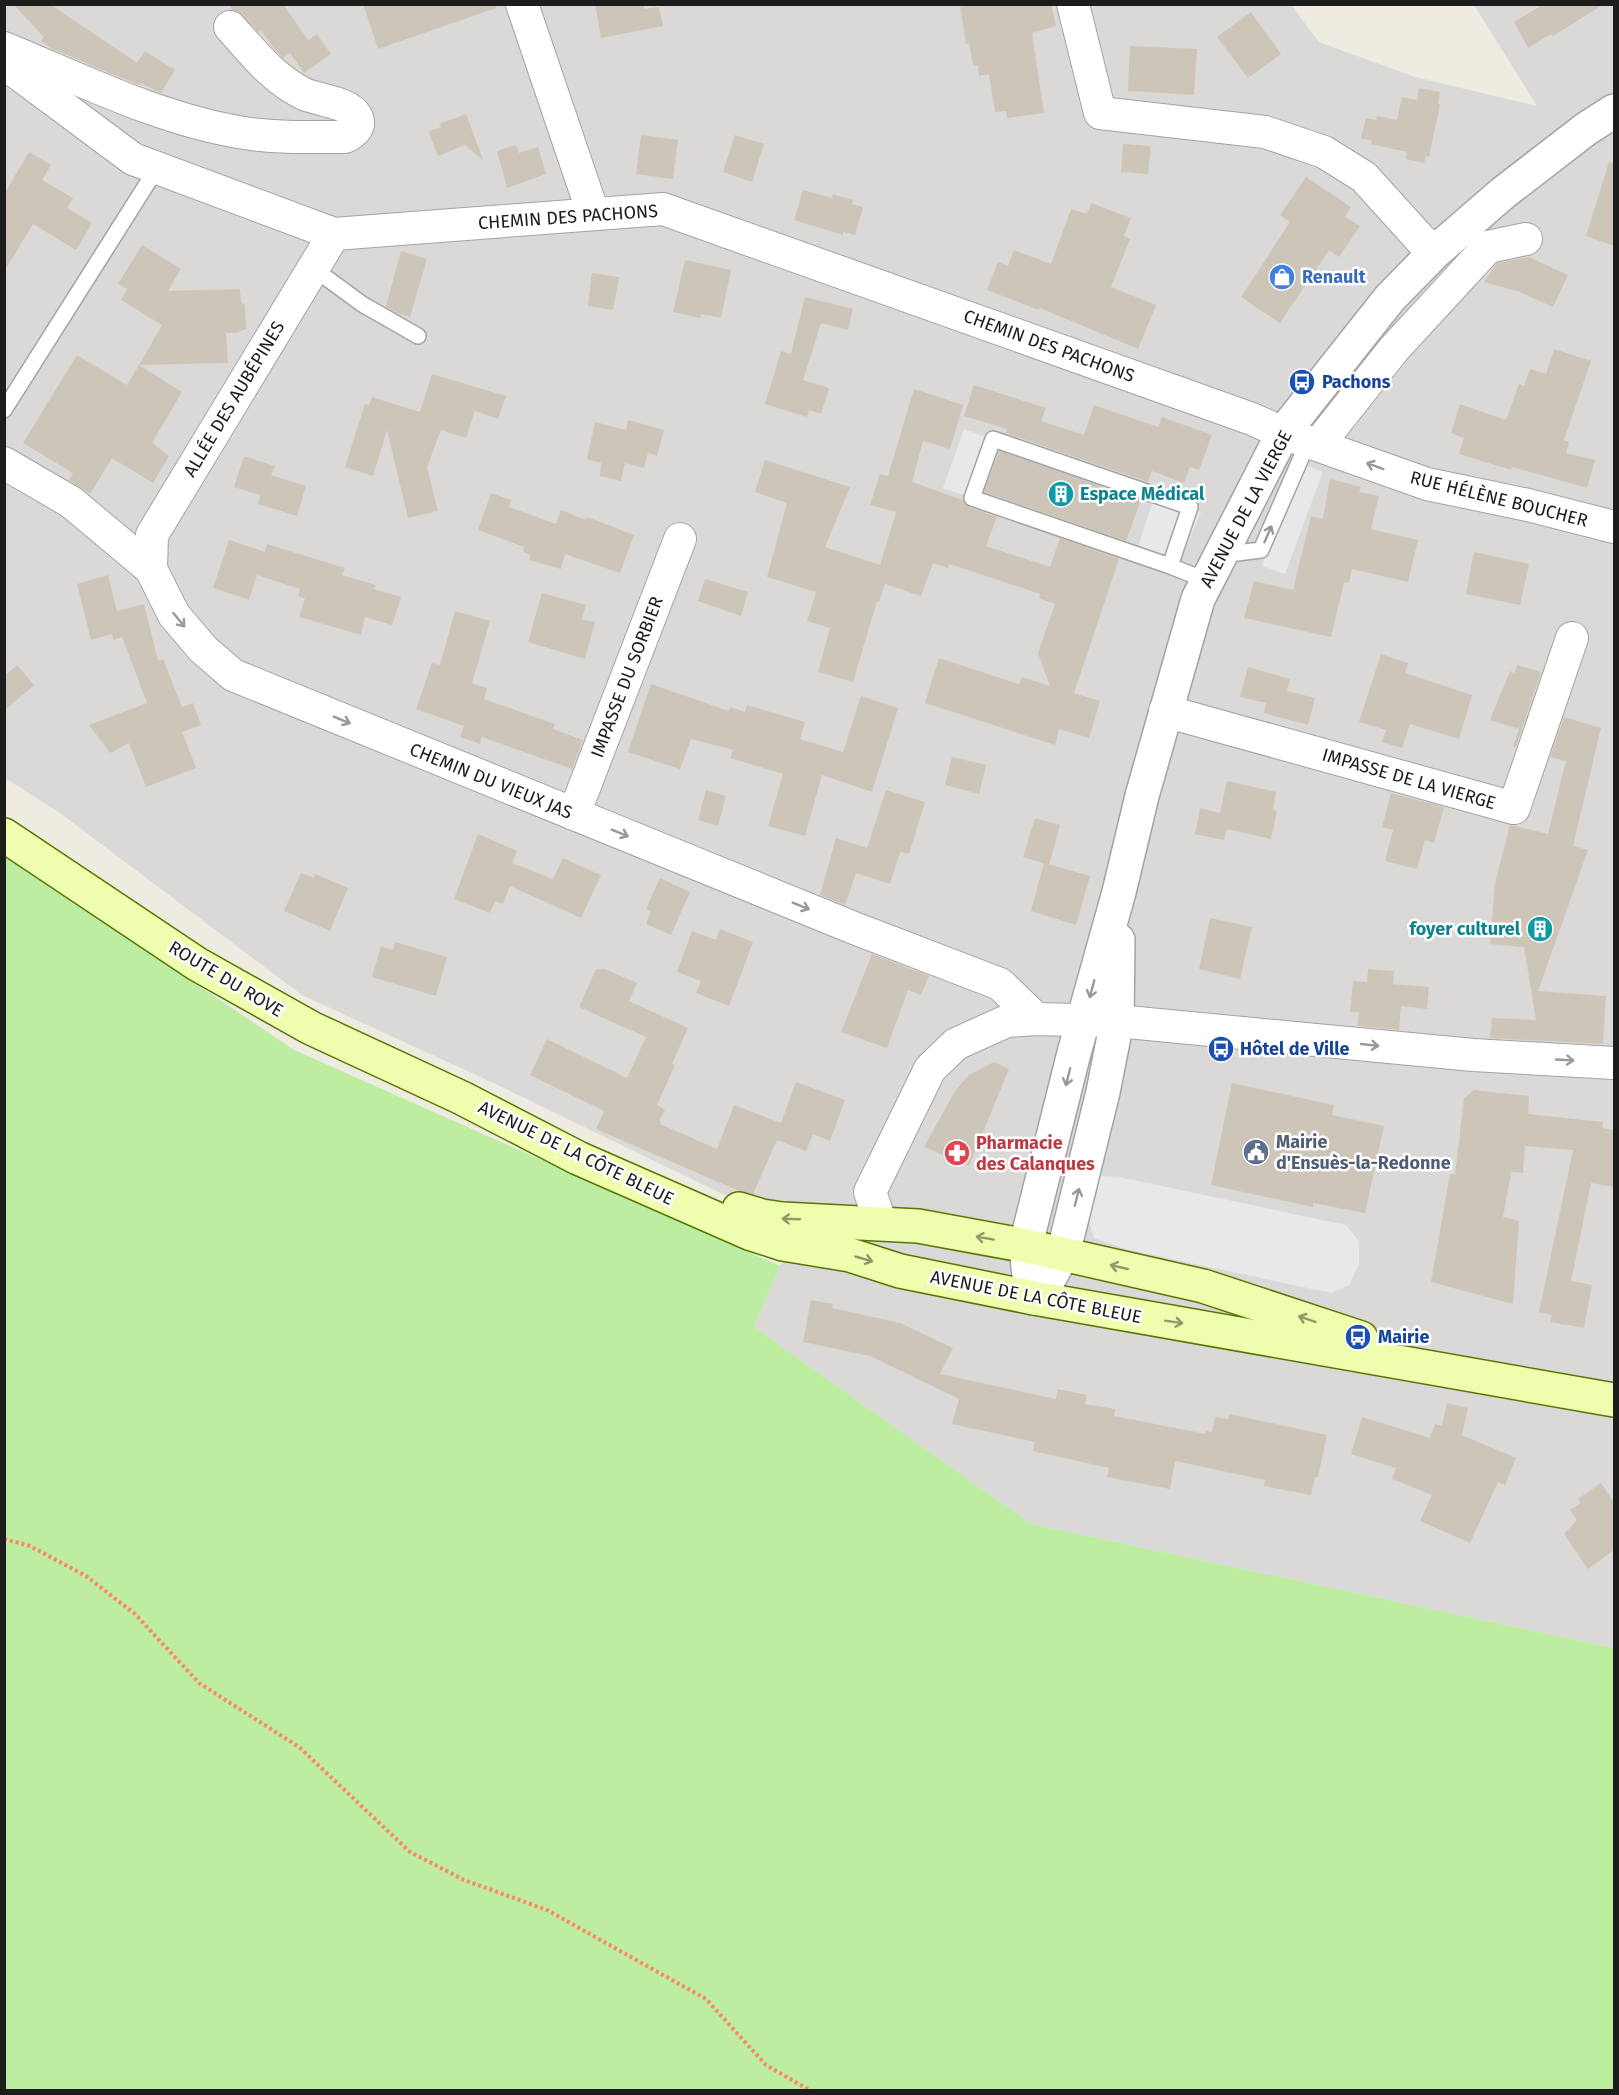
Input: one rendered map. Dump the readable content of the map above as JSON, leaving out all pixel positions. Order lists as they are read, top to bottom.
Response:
{
  "streets": {
    "main road": ["ROUTE DU ROVE", "AVENUE DE LA CÔTE BLEUE"],
    "street": [
      "CHEMIN DES PACHONS",
      "ALLÉE DES AUBÉPINES",
      "RUE HÉLÈNE BOUCHER",
      "AVENUE DE LA VIERGE",
      "IMPASSE DU SORBIER",
      "IMPASSE DE LA VIERGE",
      "CHEMIN DU VIEUX JAS"
    ]
  },
  "crossings": [
    ["CHEMIN DES PACHONS", "ALLÉE DES AUBÉPINES"],
    ["CHEMIN DES PACHONS", "RUE HÉLÈNE BOUCHER"],
    ["CHEMIN DES PACHONS", "AVENUE DE LA VIERGE"],
    ["ALLÉE DES AUBÉPINES", "CHEMIN DU VIEUX JAS"],
    ["RUE HÉLÈNE BOUCHER", "AVENUE DE LA VIERGE"],
    ["AVENUE DE LA VIERGE", "IMPASSE DE LA VIERGE"],
    ["IMPASSE DU SORBIER", "CHEMIN DU VIEUX JAS"],
    ["ROUTE DU ROVE", "AVENUE DE LA CÔTE BLEUE"]
  ],
  "one_way": ["RUE HÉLÈNE BOUCHER", "CHEMIN DU VIEUX JAS"],
  "places": {
    "shop": ["Renault"],
    "bus stop": ["Pachons", "Hôtel de Ville", "Mairie"],
    "building": ["Espace Médical", "foyer culturel"],
    "public building": ["Mairie d'Ensuès-la-Redonne"],
    "pharmacy": ["Pharmacie des Calanques"]
  }
}
